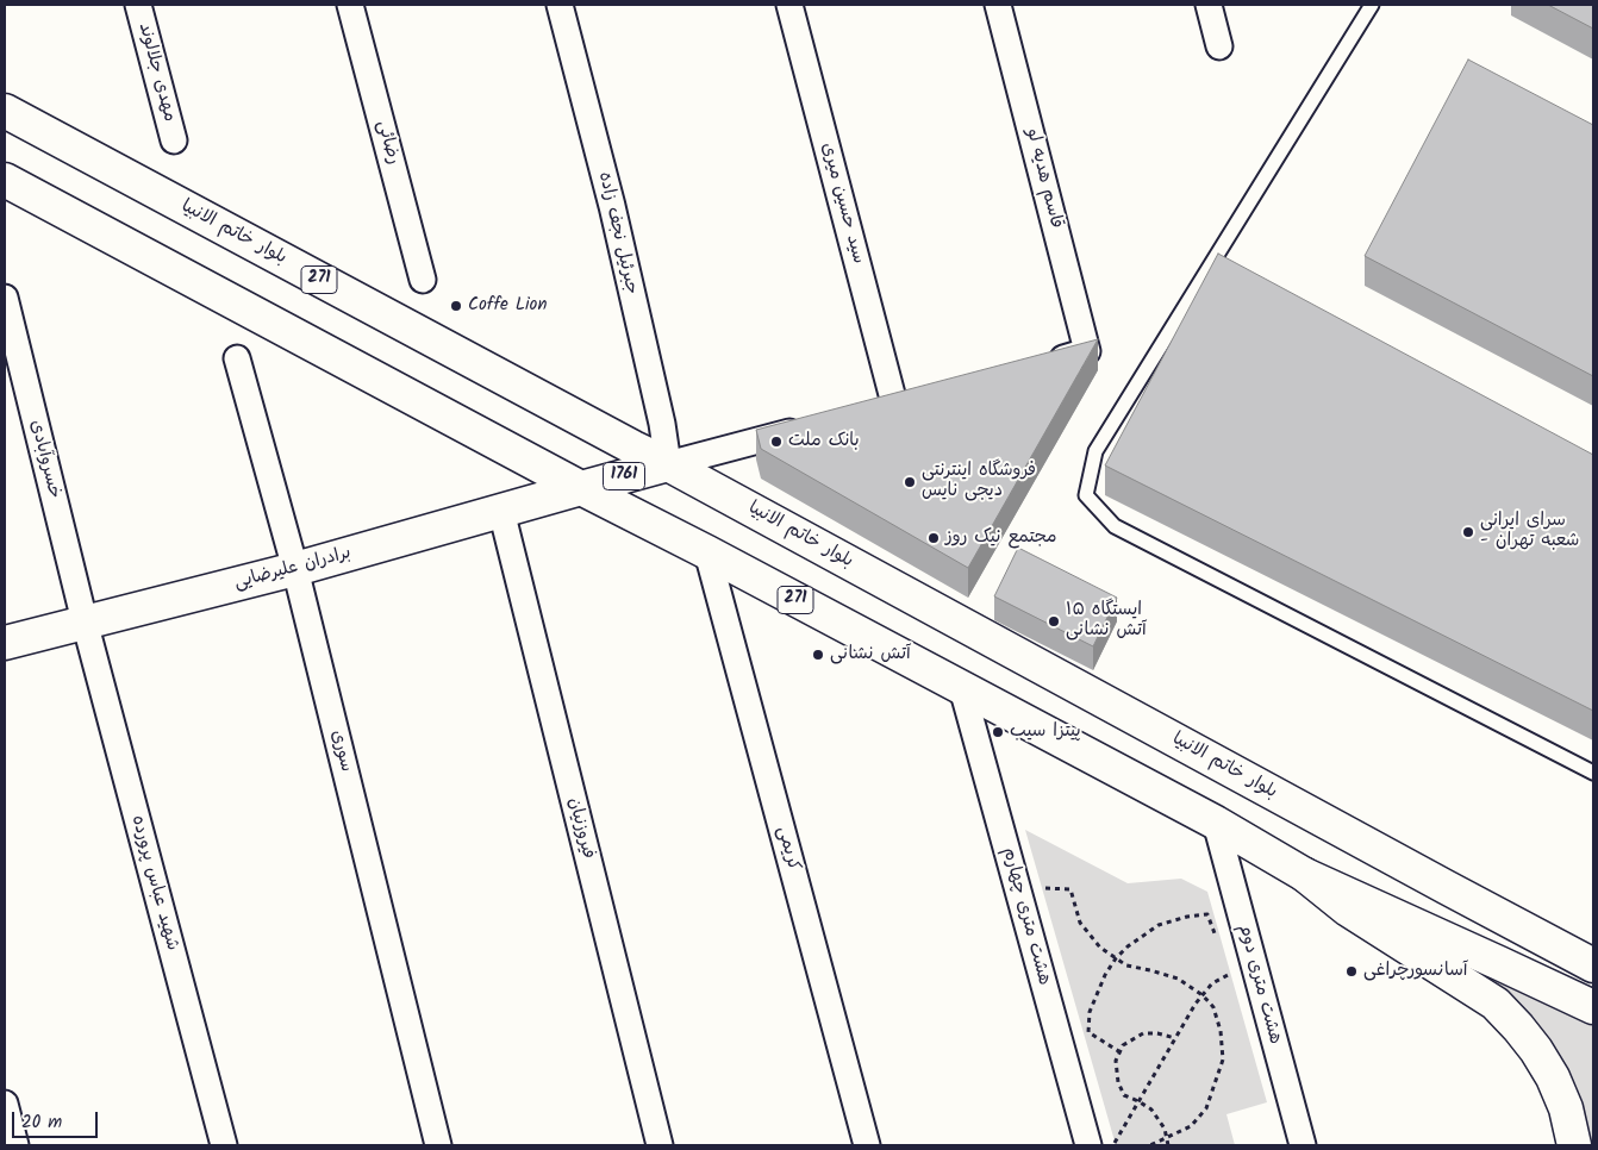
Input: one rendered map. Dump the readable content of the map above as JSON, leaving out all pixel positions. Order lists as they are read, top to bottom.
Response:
{
  "streets": {
    "main road": [
      "بلوار خاتم الانبیا",
      "271",
      "1761",
      "برادران علیرضایی"
    ],
    "street": [
      "مهدی جلالوند",
      "رضائی",
      "قاسم هدیه لو",
      "سید حسین میری",
      "جبرئیل نجف زاده",
      "خسروآبادی",
      "سوری",
      "فیروزنیان",
      "کریمی",
      "شهید عباس پرورده",
      "هشت متری چهارم",
      "هشت متری دوم"
    ]
  },
  "crossings": [
    ["بلوار خاتم الانبیا", "جبرئیل نجف زاده"],
    ["بلوار خاتم الانبیا", "1761"],
    ["جبرئیل نجف زاده", "1761"],
    ["271", "1761"],
    ["271", "برادران علیرضایی"],
    ["271", "کریمی"],
    ["271", "هشت متری چهارم"],
    ["271", "هشت متری دوم"],
    ["خسروآبادی", "برادران علیرضایی"],
    ["خسروآبادی", "شهید عباس پرورده"],
    ["1761", "برادران علیرضایی"],
    ["برادران علیرضایی", "سوری"],
    ["برادران علیرضایی", "فیروزنیان"],
    ["برادران علیرضایی", "شهید عباس پرورده"]
  ],
  "places": [
    "Coffe Lion",
    "بانک ملت",
    "فروشگاه اینترنتی دیجی نایس",
    "سرای ایرانی - شعبه تهران",
    "مجتمع نیک‌ روز",
    "ایستگاه ۱۵ آتش نشانی",
    "آتش نشانی",
    "پیتزا سیب",
    "آسانسورچراغی"
  ],
  "scale_bar": "20 m"
}
